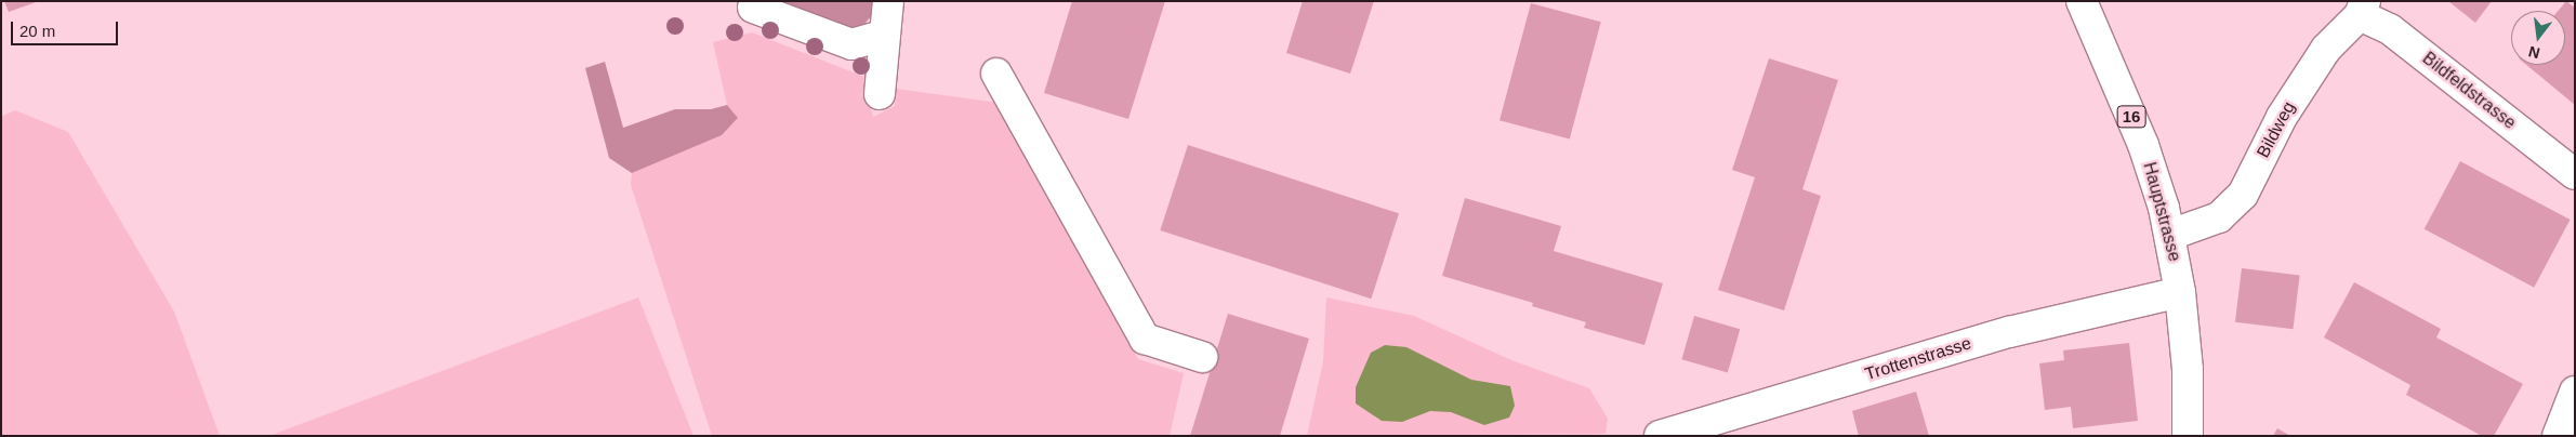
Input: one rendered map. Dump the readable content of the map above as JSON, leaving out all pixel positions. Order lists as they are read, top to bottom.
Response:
{
  "streets": {
    "street": [
      "Bildfeldstrasse",
      "16",
      "Bildweg",
      "Hauptstrasse",
      "Trottenstrasse"
    ]
  },
  "crossings": [
    ["Bildfeldstrasse", "Bildweg"],
    ["Bildweg", "Hauptstrasse"],
    ["Hauptstrasse", "Trottenstrasse"]
  ],
  "scale_bar": "20 m",
  "north": "bottom"
}
